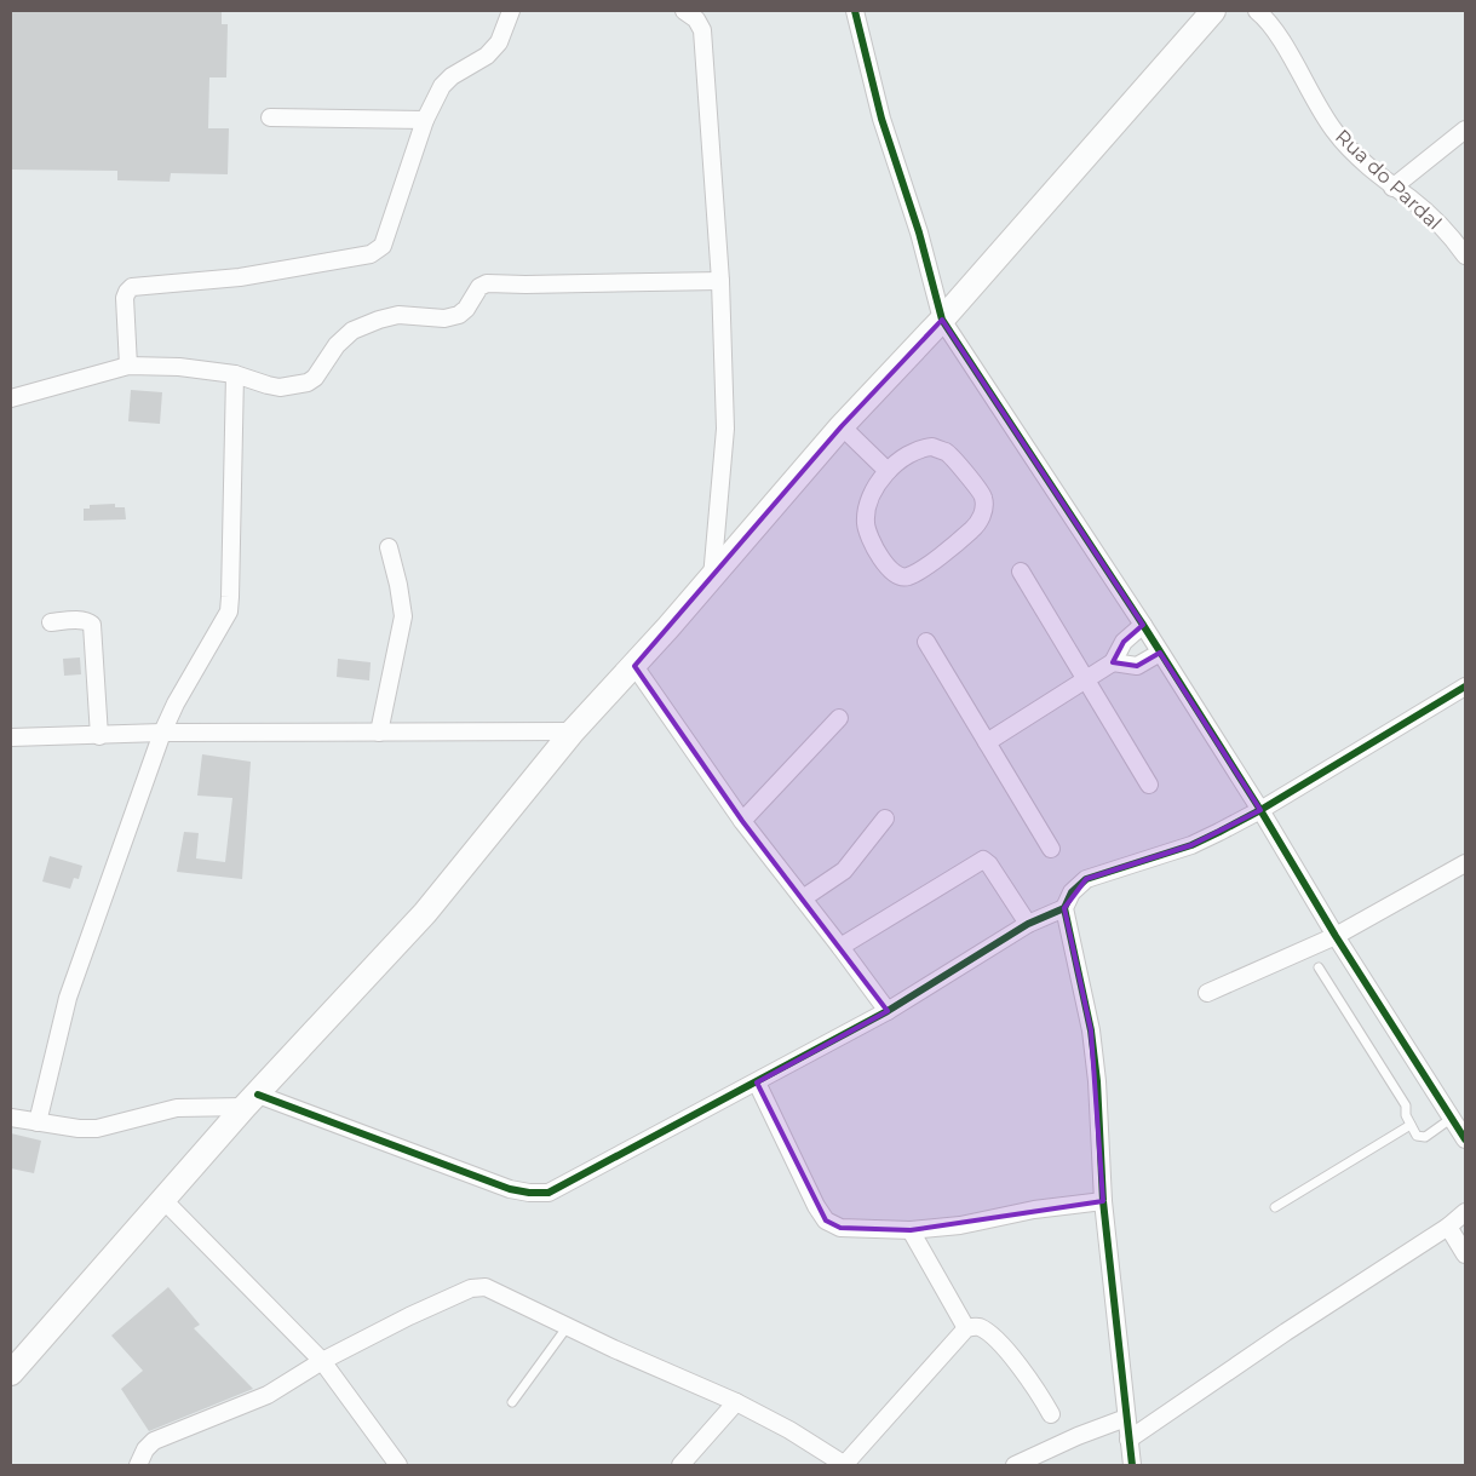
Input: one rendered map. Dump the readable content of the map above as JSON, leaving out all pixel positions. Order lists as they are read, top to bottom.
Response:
{
  "streets": {
    "street": ["Rua do Pardal"]
  }
}
